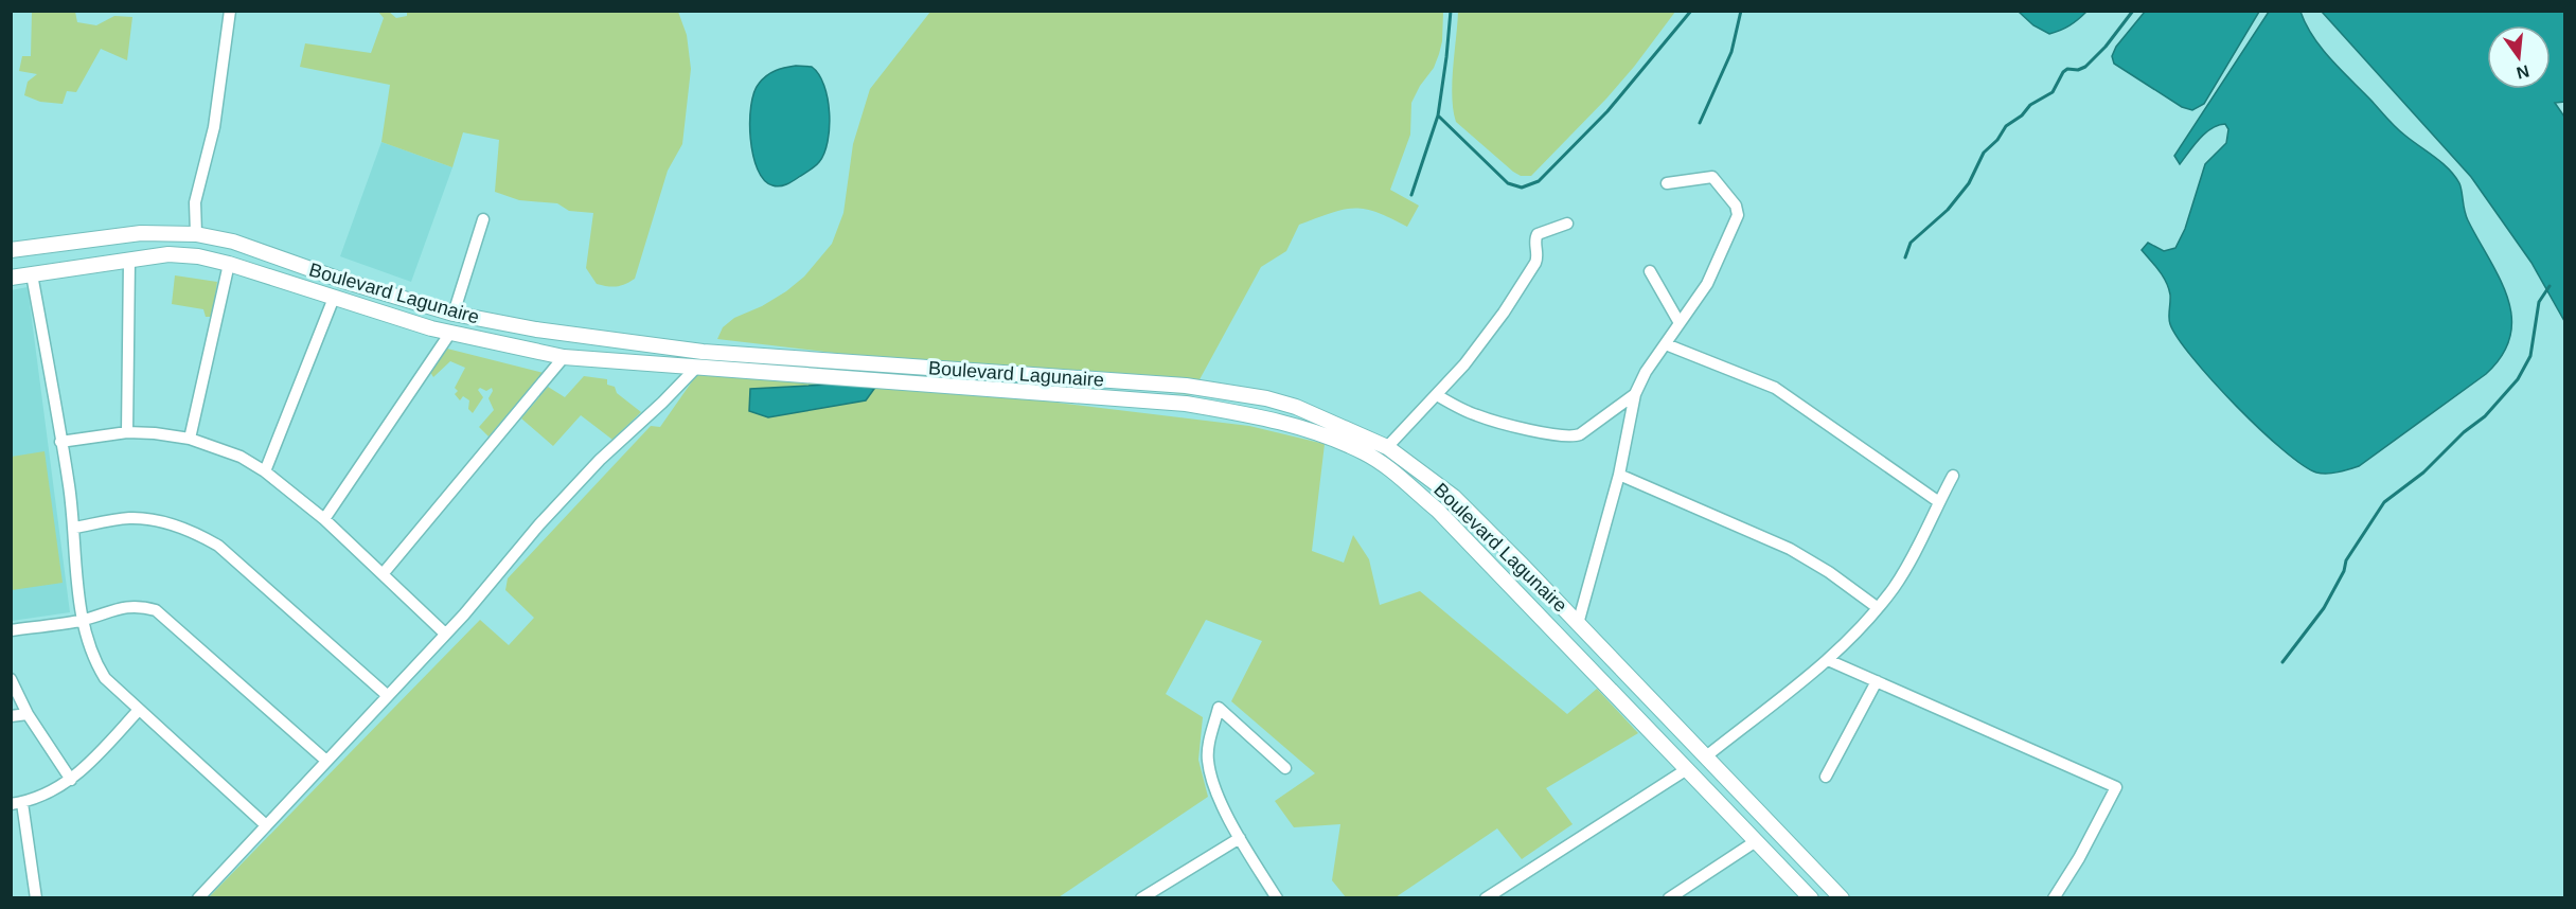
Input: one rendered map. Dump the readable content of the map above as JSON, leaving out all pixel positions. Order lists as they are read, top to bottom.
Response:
{
  "streets": {
    "main road": ["Boulevard Lagunaire"]
  },
  "north": "bottom"
}
